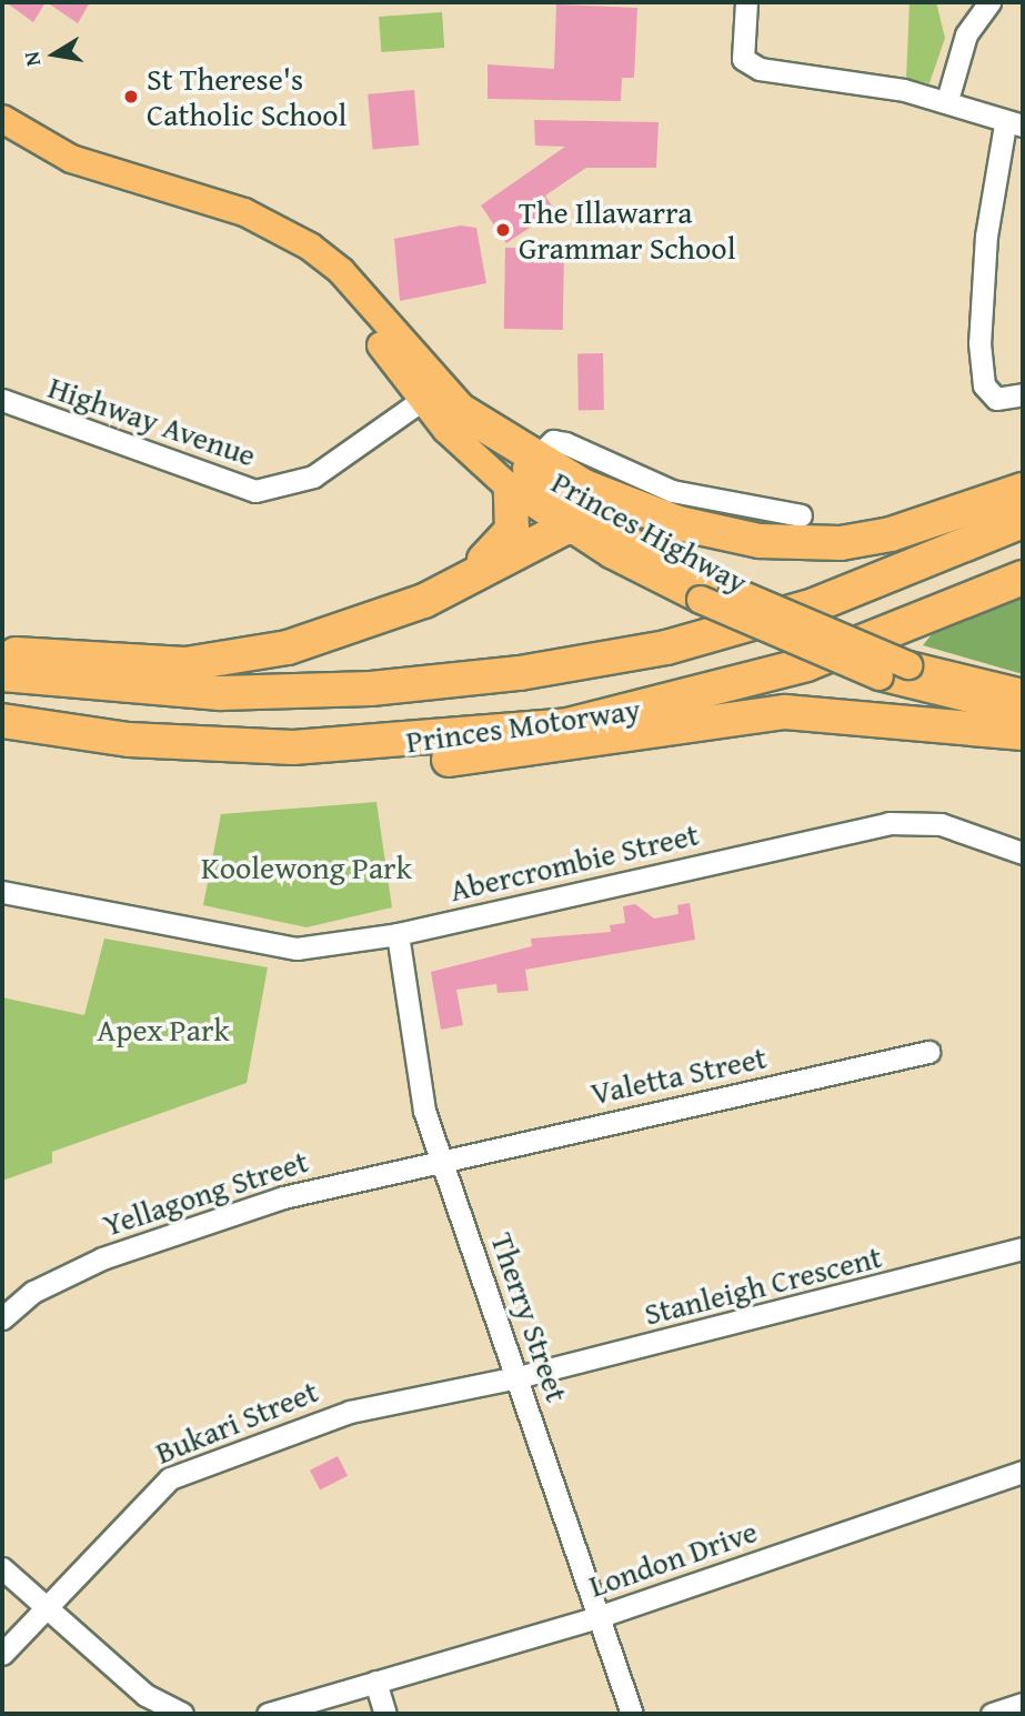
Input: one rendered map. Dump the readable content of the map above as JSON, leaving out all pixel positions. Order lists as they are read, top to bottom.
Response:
{
  "streets": {
    "highway": ["Princes Motorway"],
    "main road": ["Princes Highway"],
    "street": [
      "Highway Avenue",
      "Abercrombie Street",
      "Valetta Street",
      "Yellagong Street",
      "Stanleigh Crescent",
      "Therry Street",
      "Bukari Street",
      "London Drive"
    ]
  },
  "crossings": [
    ["Highway Avenue", "Princes Highway"],
    ["Abercrombie Street", "Therry Street"],
    ["Valetta Street", "Yellagong Street"],
    ["Valetta Street", "Therry Street"],
    ["Yellagong Street", "Therry Street"],
    ["Stanleigh Crescent", "Therry Street"],
    ["Stanleigh Crescent", "Bukari Street"],
    ["Therry Street", "Bukari Street"],
    ["Therry Street", "London Drive"]
  ],
  "parks": ["Koolewong Park", "Apex Park"],
  "places": ["St Therese's Catholic School", "The Illawarra Grammar School"],
  "north": "left"
}
